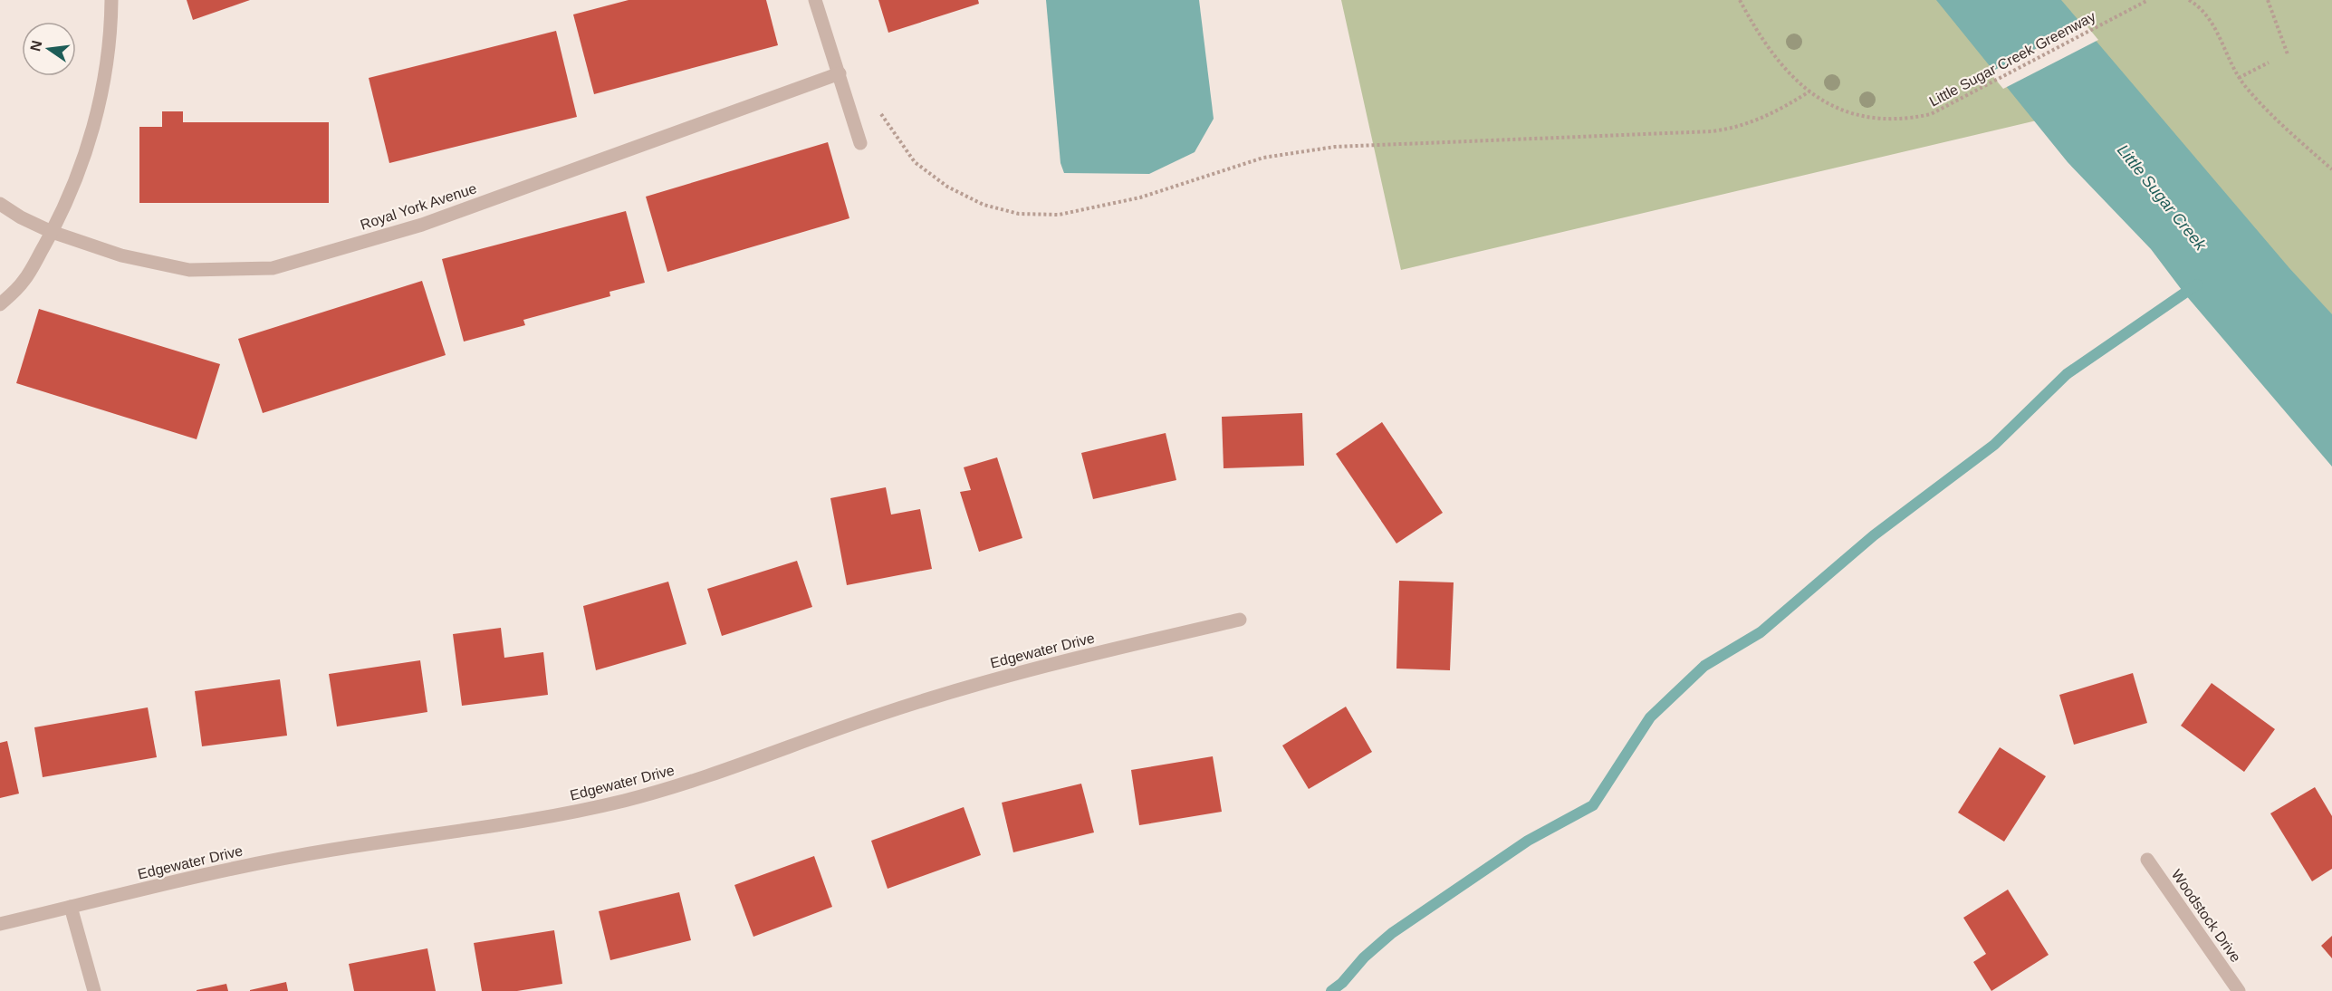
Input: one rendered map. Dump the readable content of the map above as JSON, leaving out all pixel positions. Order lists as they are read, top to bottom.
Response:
{
  "streets": {
    "street": ["Royal York Avenue", "Edgewater Drive", "Woodstock Drive"],
    "path": ["Little Sugar Creek Greenway"]
  },
  "water": ["Little Sugar Creek"],
  "north": "left"
}
